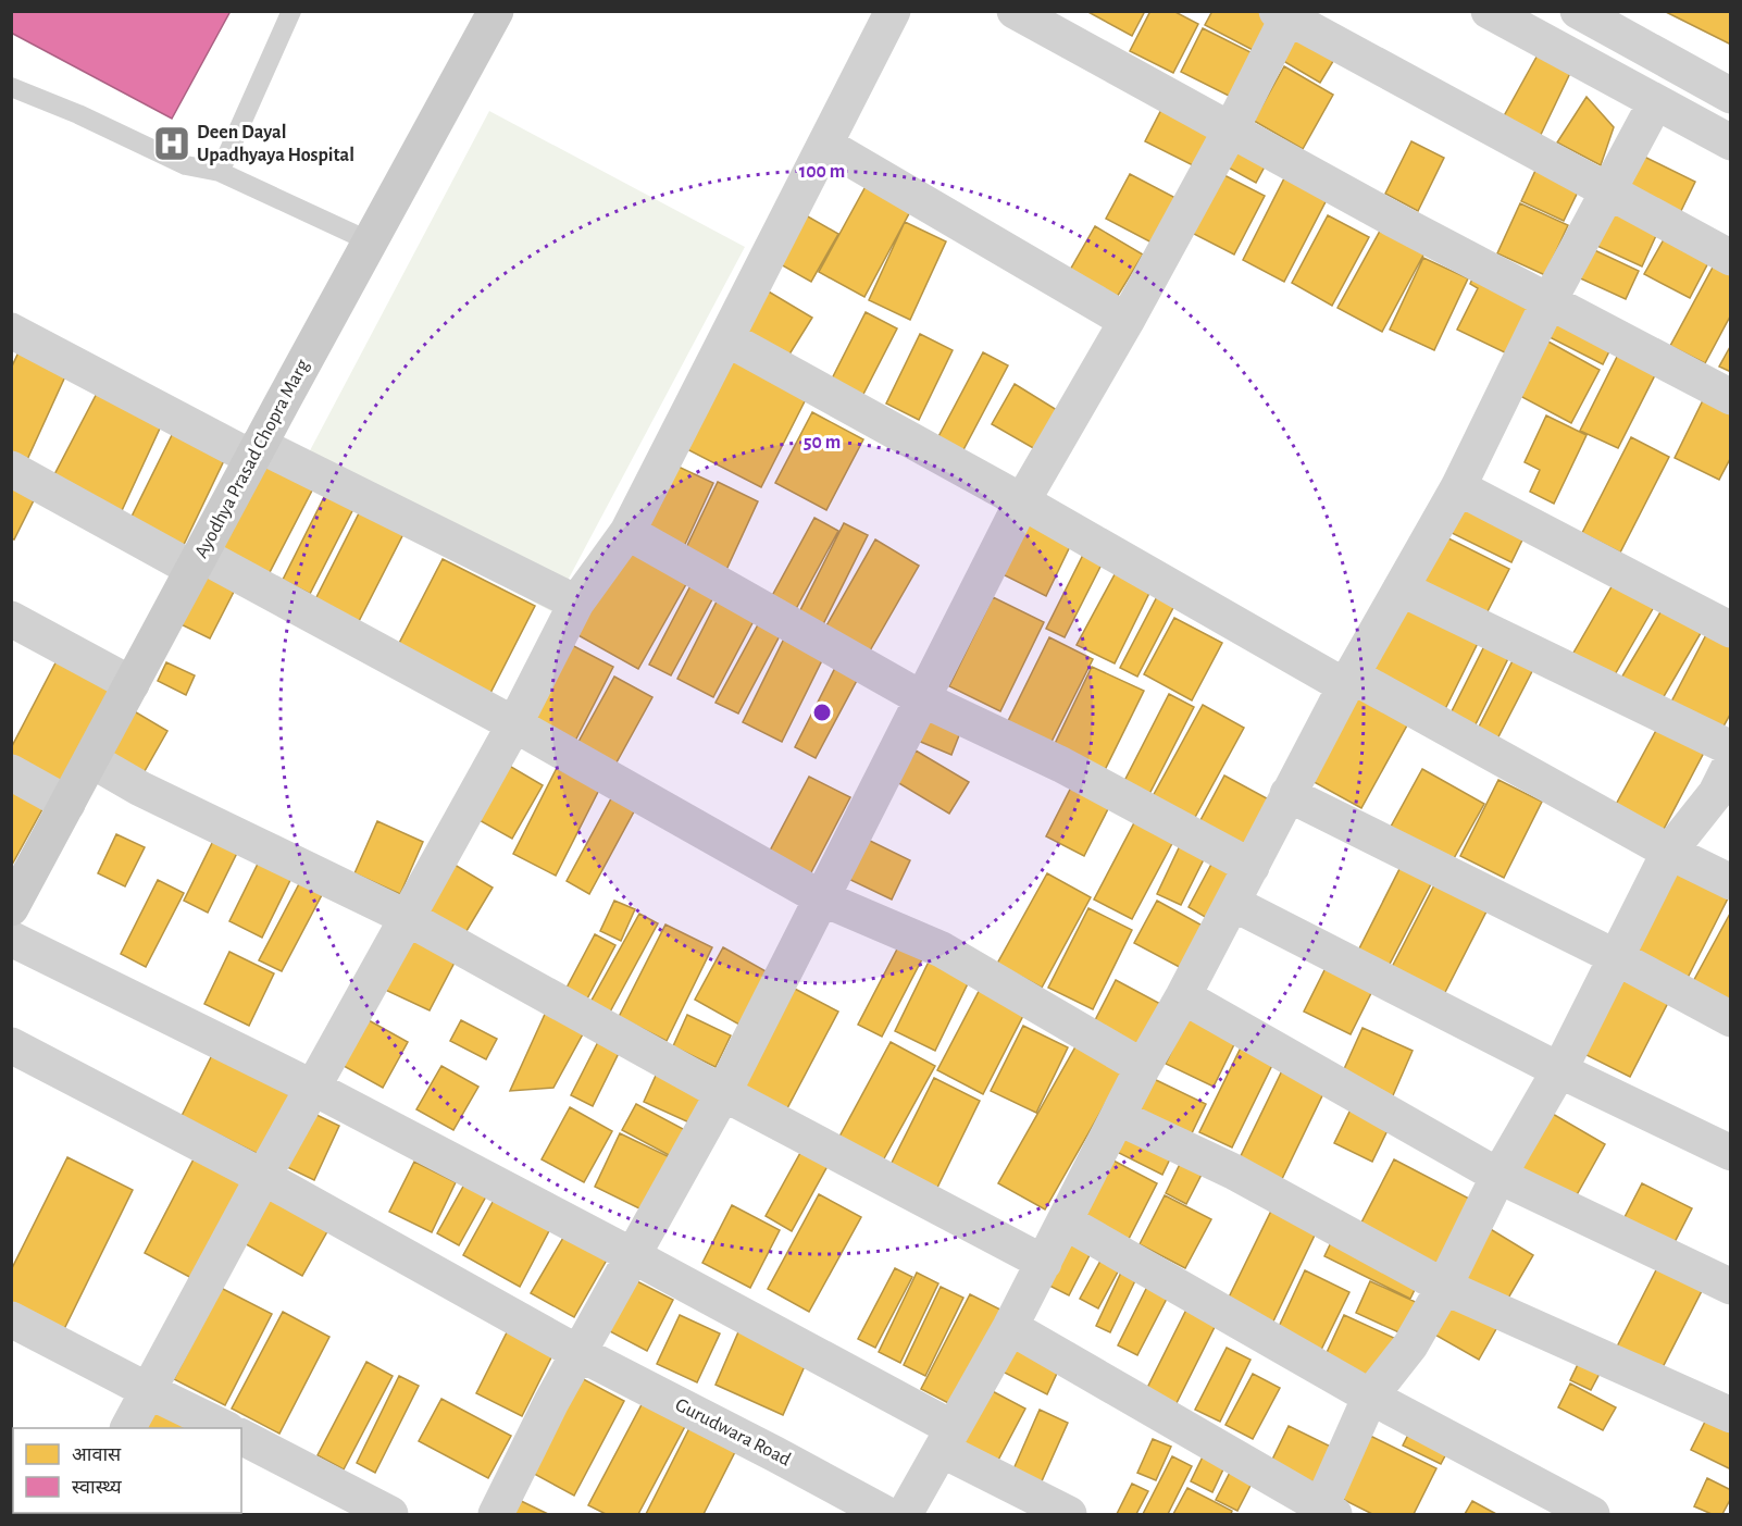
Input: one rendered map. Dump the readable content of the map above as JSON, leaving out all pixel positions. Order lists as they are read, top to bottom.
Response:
{
  "streets": {
    "street": ["Ayodhya Prasad Chopra Marg", "Gurudwara Road"]
  },
  "places": {
    "hospital": ["Deen Dayal Upadhyaya Hospital"]
  },
  "legend": ["आवास", "स्वास्थ्य"],
  "rings": ["100 m", "50 m"]
}
